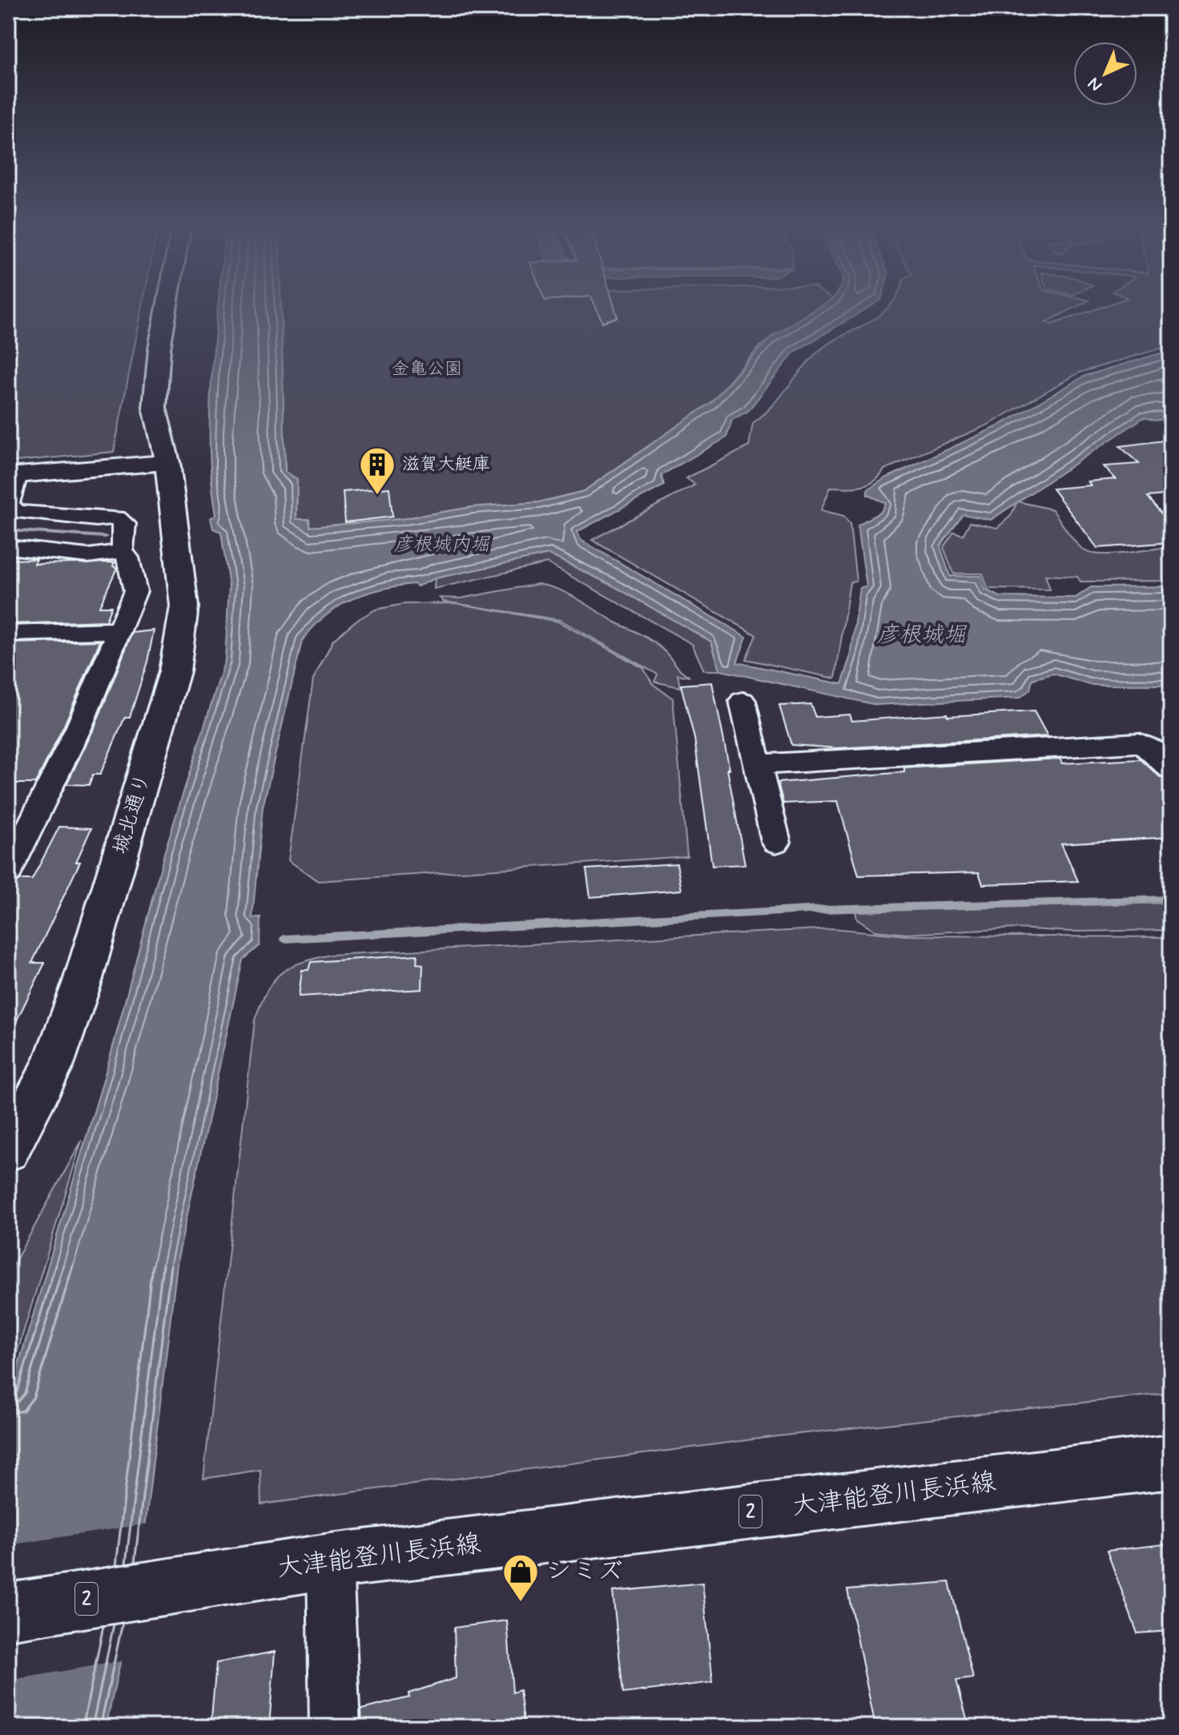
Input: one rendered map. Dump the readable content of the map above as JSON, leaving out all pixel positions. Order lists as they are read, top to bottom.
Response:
{
  "streets": {
    "main road": ["城北通り", "大津能登川長浜線", "2"]
  },
  "water": ["彦根城内堀", "彦根城堀"],
  "parks": ["金亀公園"],
  "places": {
    "building": ["滋賀大艇庫"],
    "shop": ["シミズ"]
  },
  "north": "bottom left"
}
